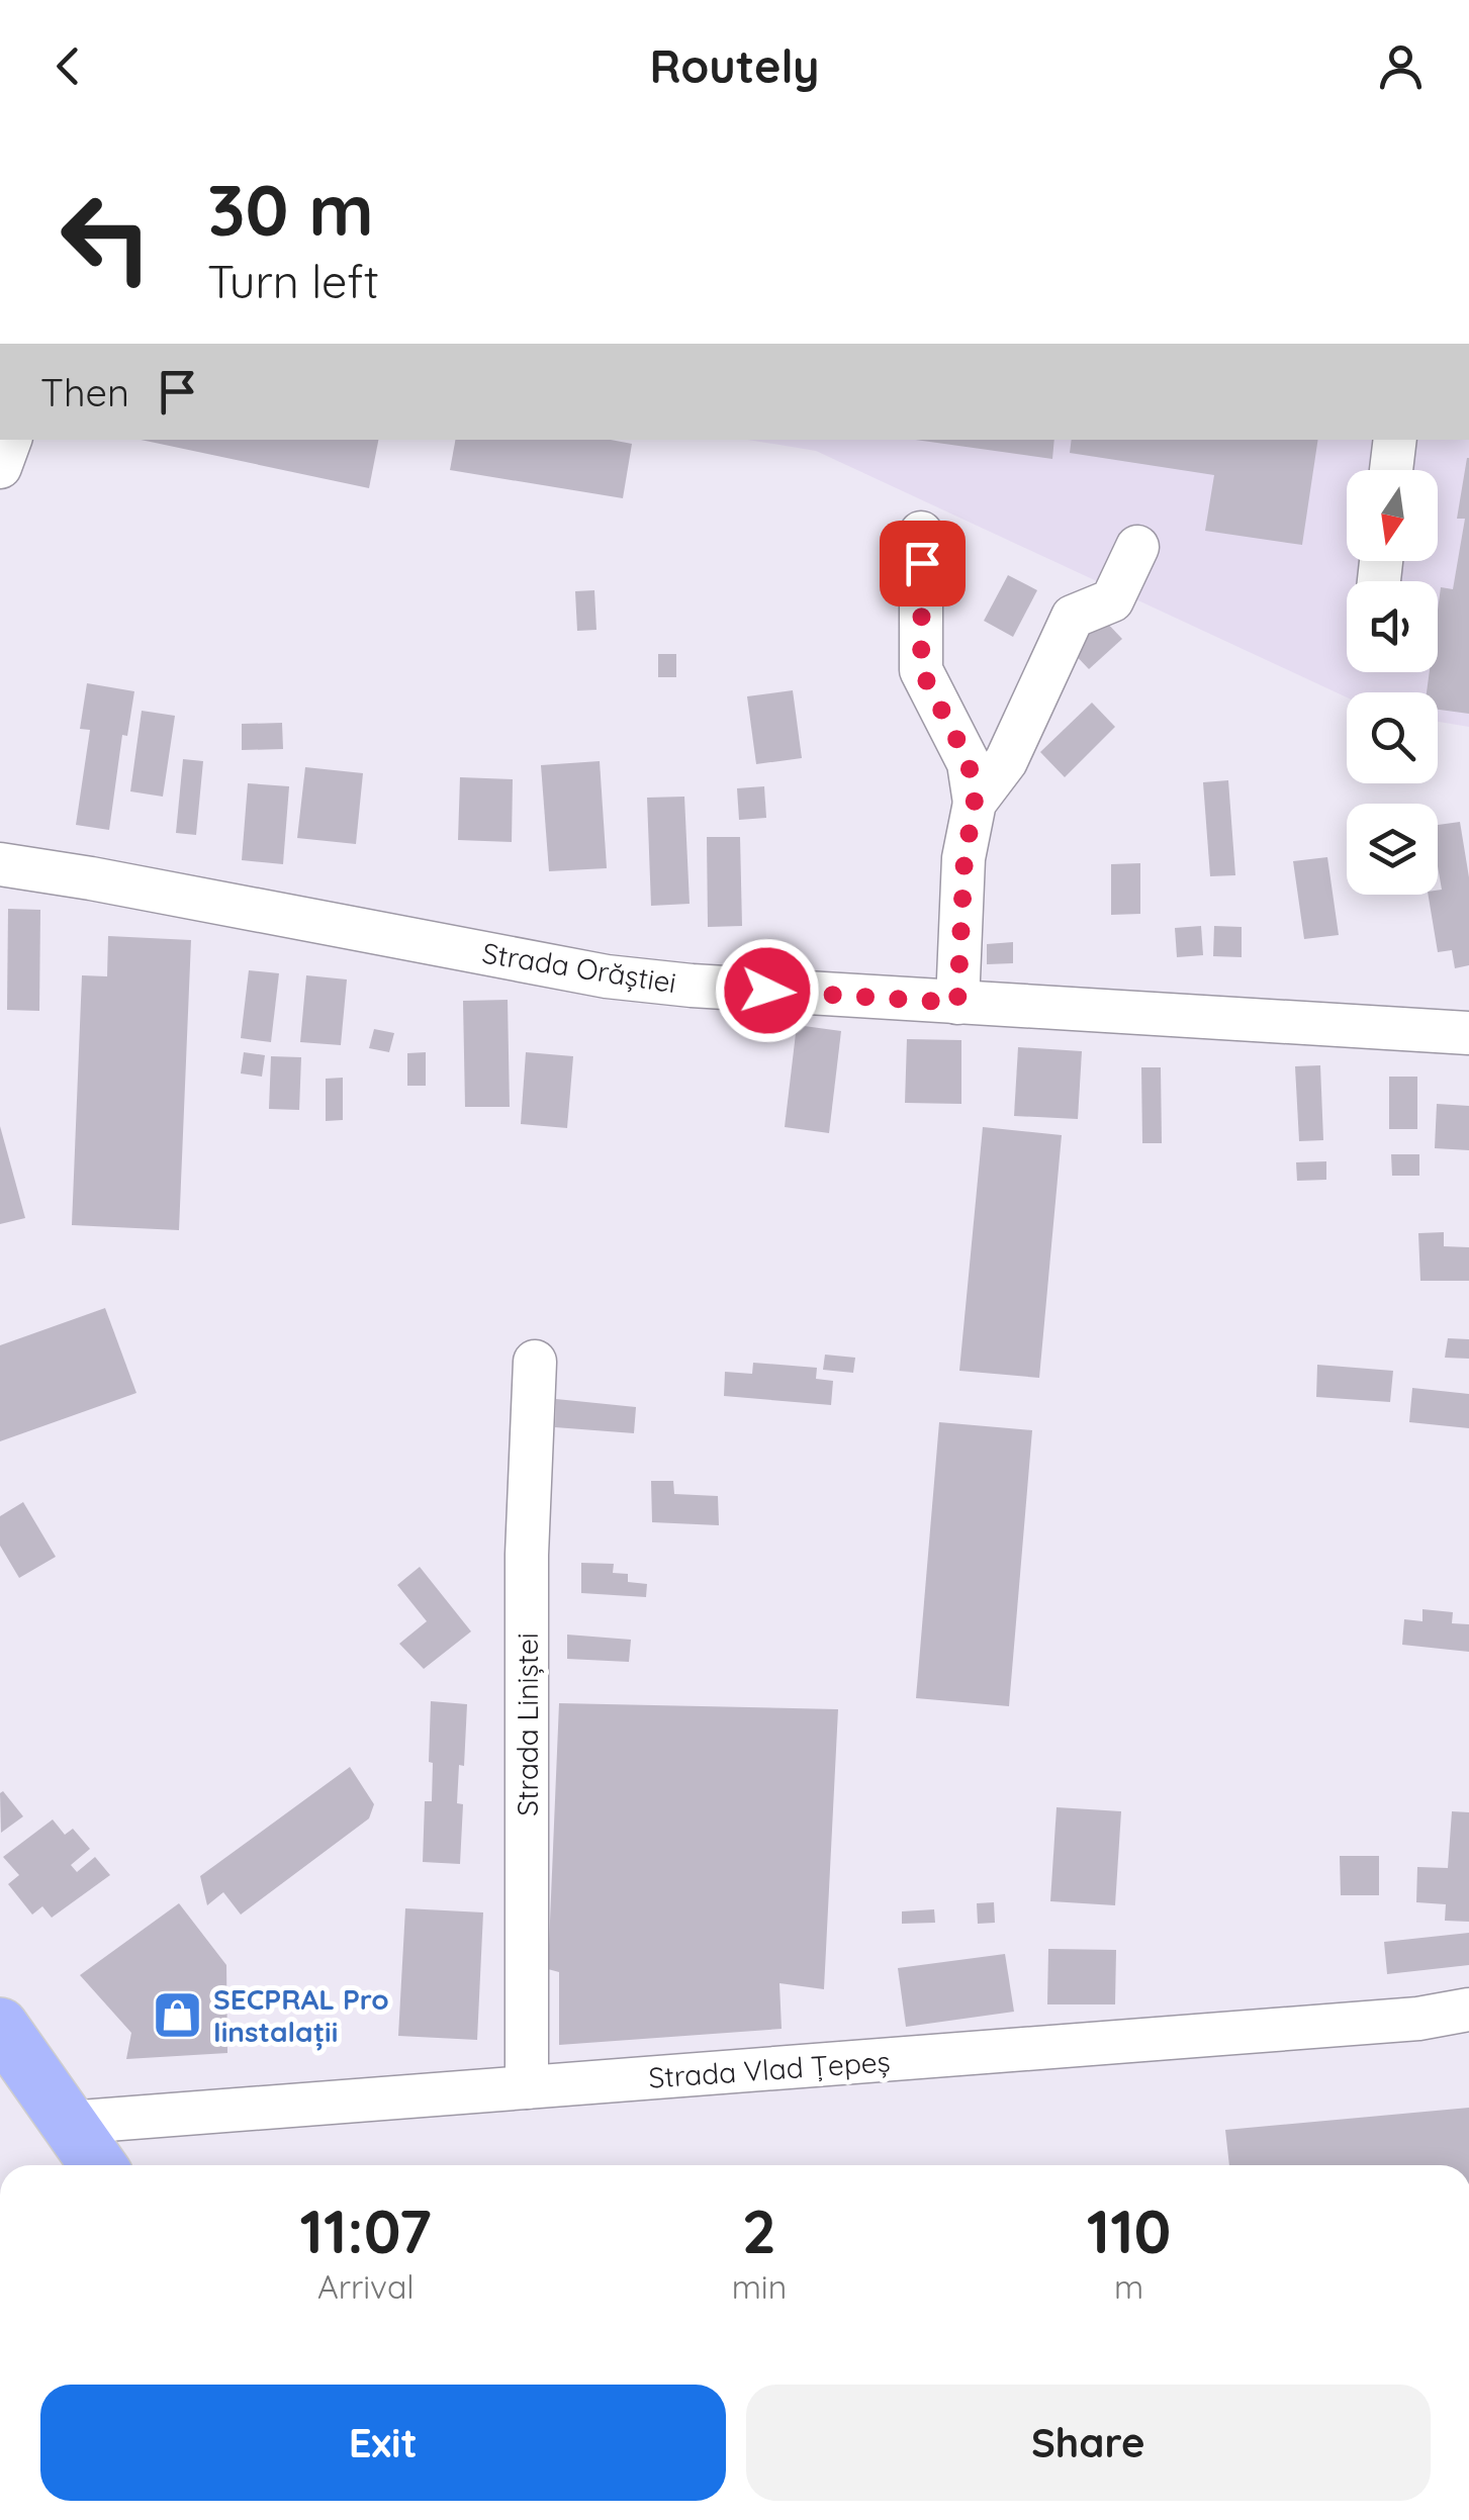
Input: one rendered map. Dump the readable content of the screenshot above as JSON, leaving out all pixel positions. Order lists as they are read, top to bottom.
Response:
{
  "streets": {
    "street": ["Strada Orăștiei", "Strada Liniștei", "Strada Vlad Țepeș"]
  },
  "crossings": [
    ["Strada Liniștei", "Strada Vlad Țepeș"]
  ],
  "places": {
    "shop": ["SECPRAL Pro Iinstalații"]
  },
  "north": "bottom",
  "page": {
    "header": "Routely",
    "turn": ["30 m", "Turn left"],
    "then": "Then",
    "eta": [
      "11:07",
      "Arrival",
      "2",
      "min",
      "110",
      "m"
    ],
    "buttons": ["Exit", "Share"]
  }
}
